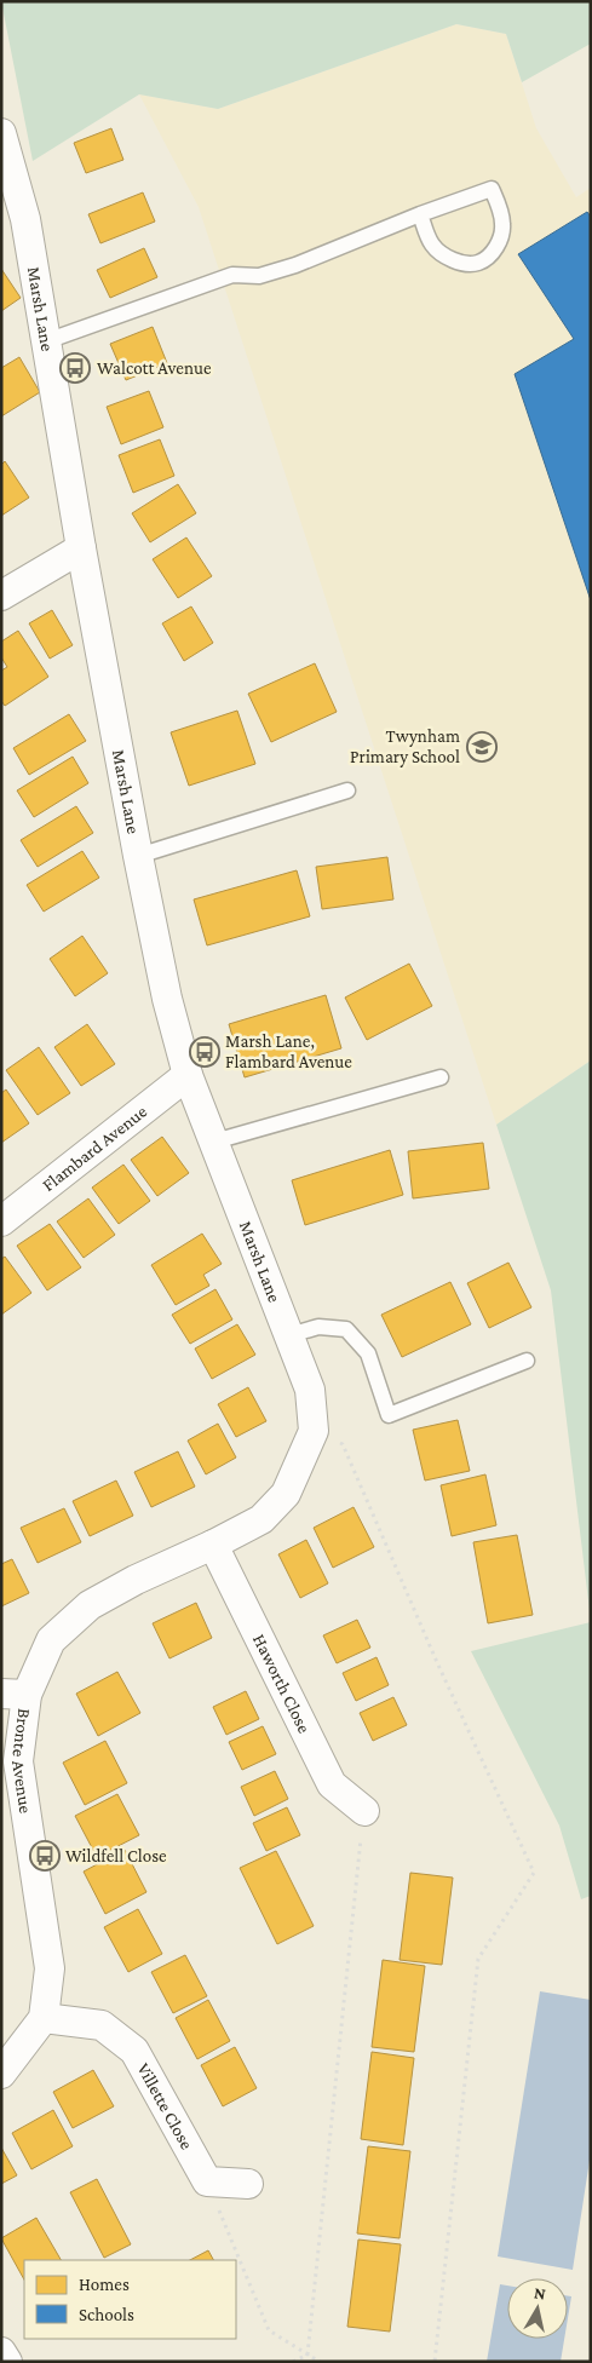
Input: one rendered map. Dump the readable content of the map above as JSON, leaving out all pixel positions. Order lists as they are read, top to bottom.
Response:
{
  "streets": {
    "street": [
      "Marsh Lane",
      "Flambard Avenue",
      "Haworth Close",
      "Bronte Avenue",
      "Villette Close"
    ]
  },
  "crossings": [
    ["Marsh Lane", "Flambard Avenue"],
    ["Marsh Lane", "Bronte Avenue"],
    ["Haworth Close", "Bronte Avenue"],
    ["Bronte Avenue", "Villette Close"]
  ],
  "places": {
    "bus stop": ["Walcott Avenue", "Marsh Lane, Flambard Avenue", "Wildfell Close"],
    "school or university": ["Twynham Primary School"]
  },
  "legend": ["Homes", "Schools"],
  "north": "top"
}
